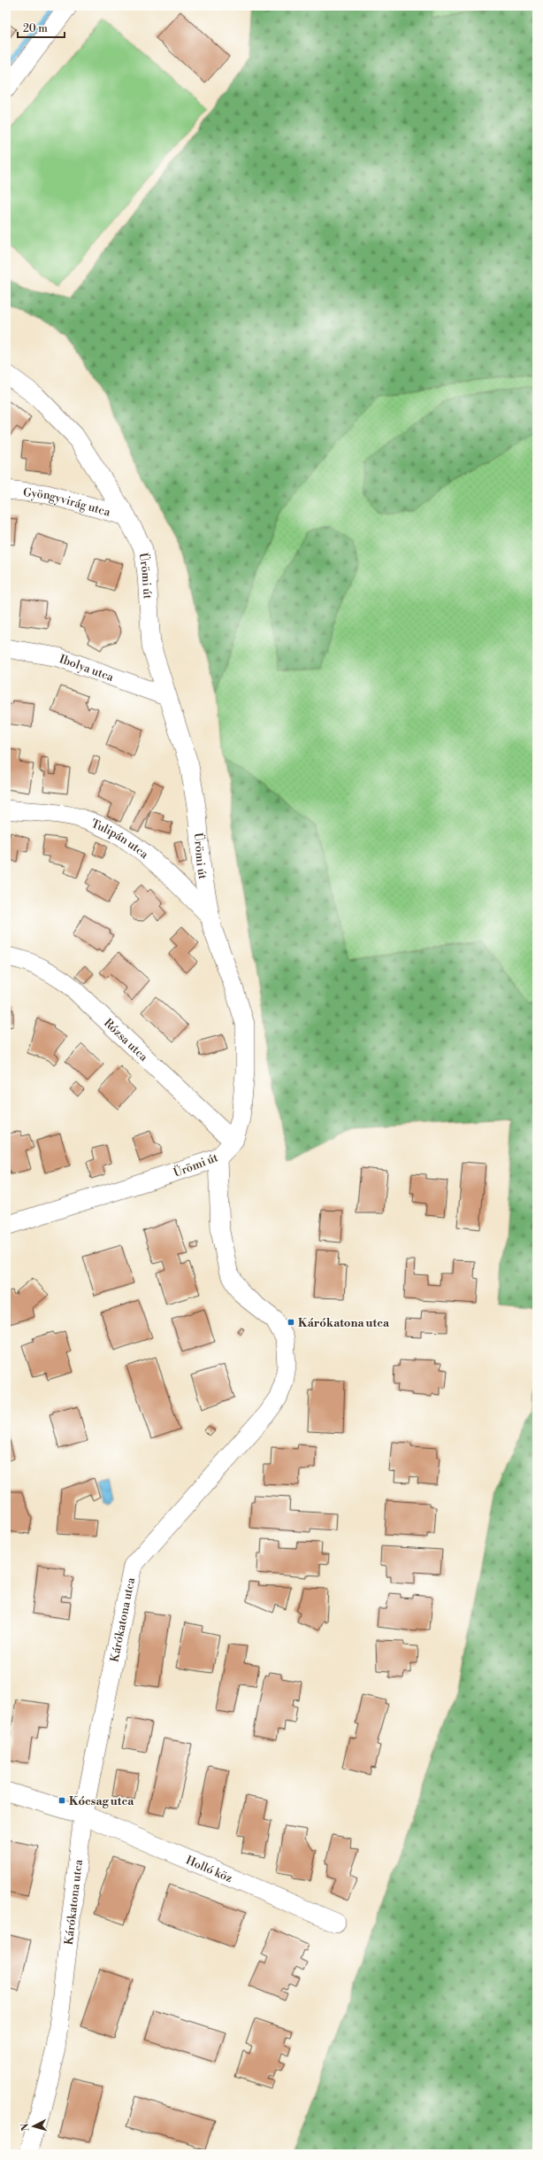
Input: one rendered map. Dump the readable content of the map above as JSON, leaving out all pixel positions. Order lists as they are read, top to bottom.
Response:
{
  "streets": {
    "street": [
      "Gyöngyvirág utca",
      "Ürömi út",
      "Ibolya utca",
      "Tulipán utca",
      "Rózsa utca",
      "Kárókatona utca",
      "Holló köz"
    ]
  },
  "crossings": [
    ["Gyöngyvirág utca", "Ürömi út"],
    ["Ürömi út", "Ibolya utca"],
    ["Ürömi út", "Tulipán utca"],
    ["Ürömi út", "Rózsa utca"],
    ["Ürömi út", "Kárókatona utca"],
    ["Kárókatona utca", "Holló köz"]
  ],
  "places": {
    "transit": ["Kárókatona utca", "Kócsag utca"]
  },
  "scale_bar": "20 m",
  "north": "left"
}
